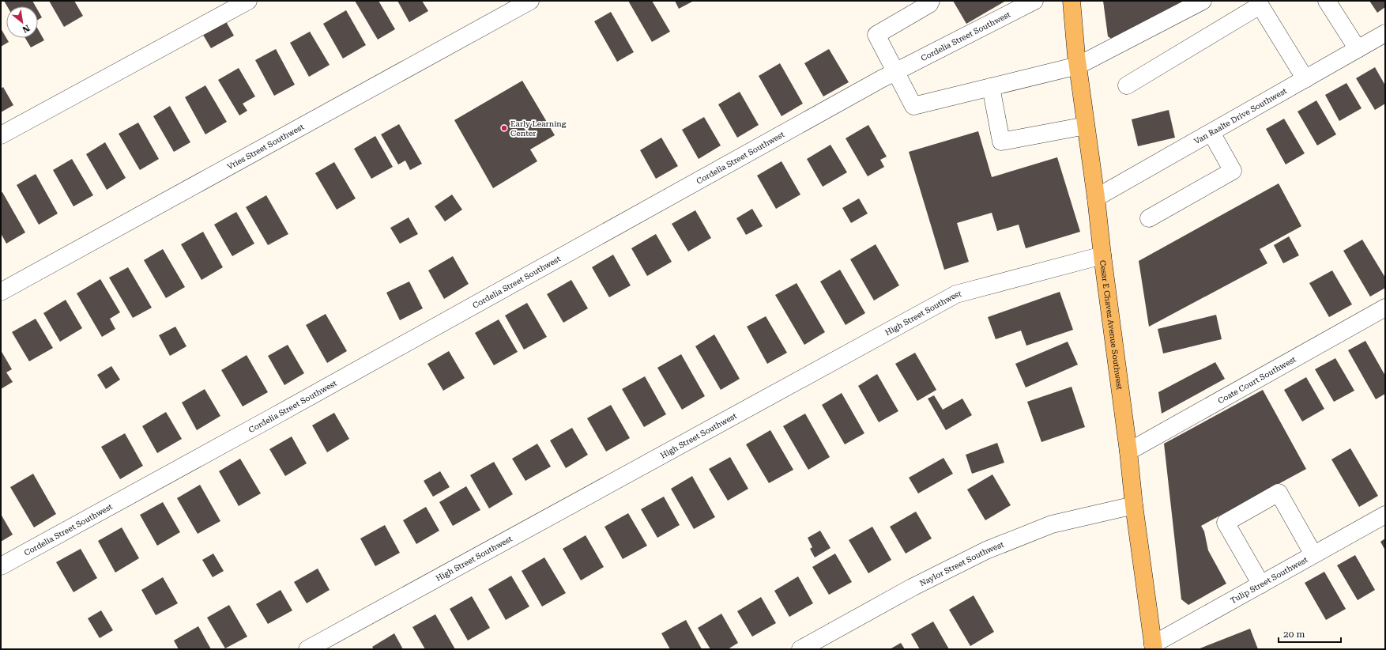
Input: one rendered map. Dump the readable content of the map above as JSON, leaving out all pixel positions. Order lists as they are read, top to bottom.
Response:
{
  "streets": {
    "main road": ["Cesar E Chavez Avenue Southwest"],
    "street": [
      "Cordelia Street Southwest",
      "Van Raalte Drive Southwest",
      "Vries Street Southwest",
      "High Street Southwest",
      "Coate Court Southwest",
      "Naylor Street Southwest",
      "Tulip Street Southwest"
    ]
  },
  "crossings": [
    ["Van Raalte Drive Southwest", "Cesar E Chavez Avenue Southwest"],
    ["High Street Southwest", "Cesar E Chavez Avenue Southwest"],
    ["Cesar E Chavez Avenue Southwest", "Coate Court Southwest"],
    ["Cesar E Chavez Avenue Southwest", "Naylor Street Southwest"],
    ["Cesar E Chavez Avenue Southwest", "Tulip Street Southwest"]
  ],
  "places": ["Early Learning Center"],
  "scale_bar": "20 m",
  "north": "bottom right"
}
